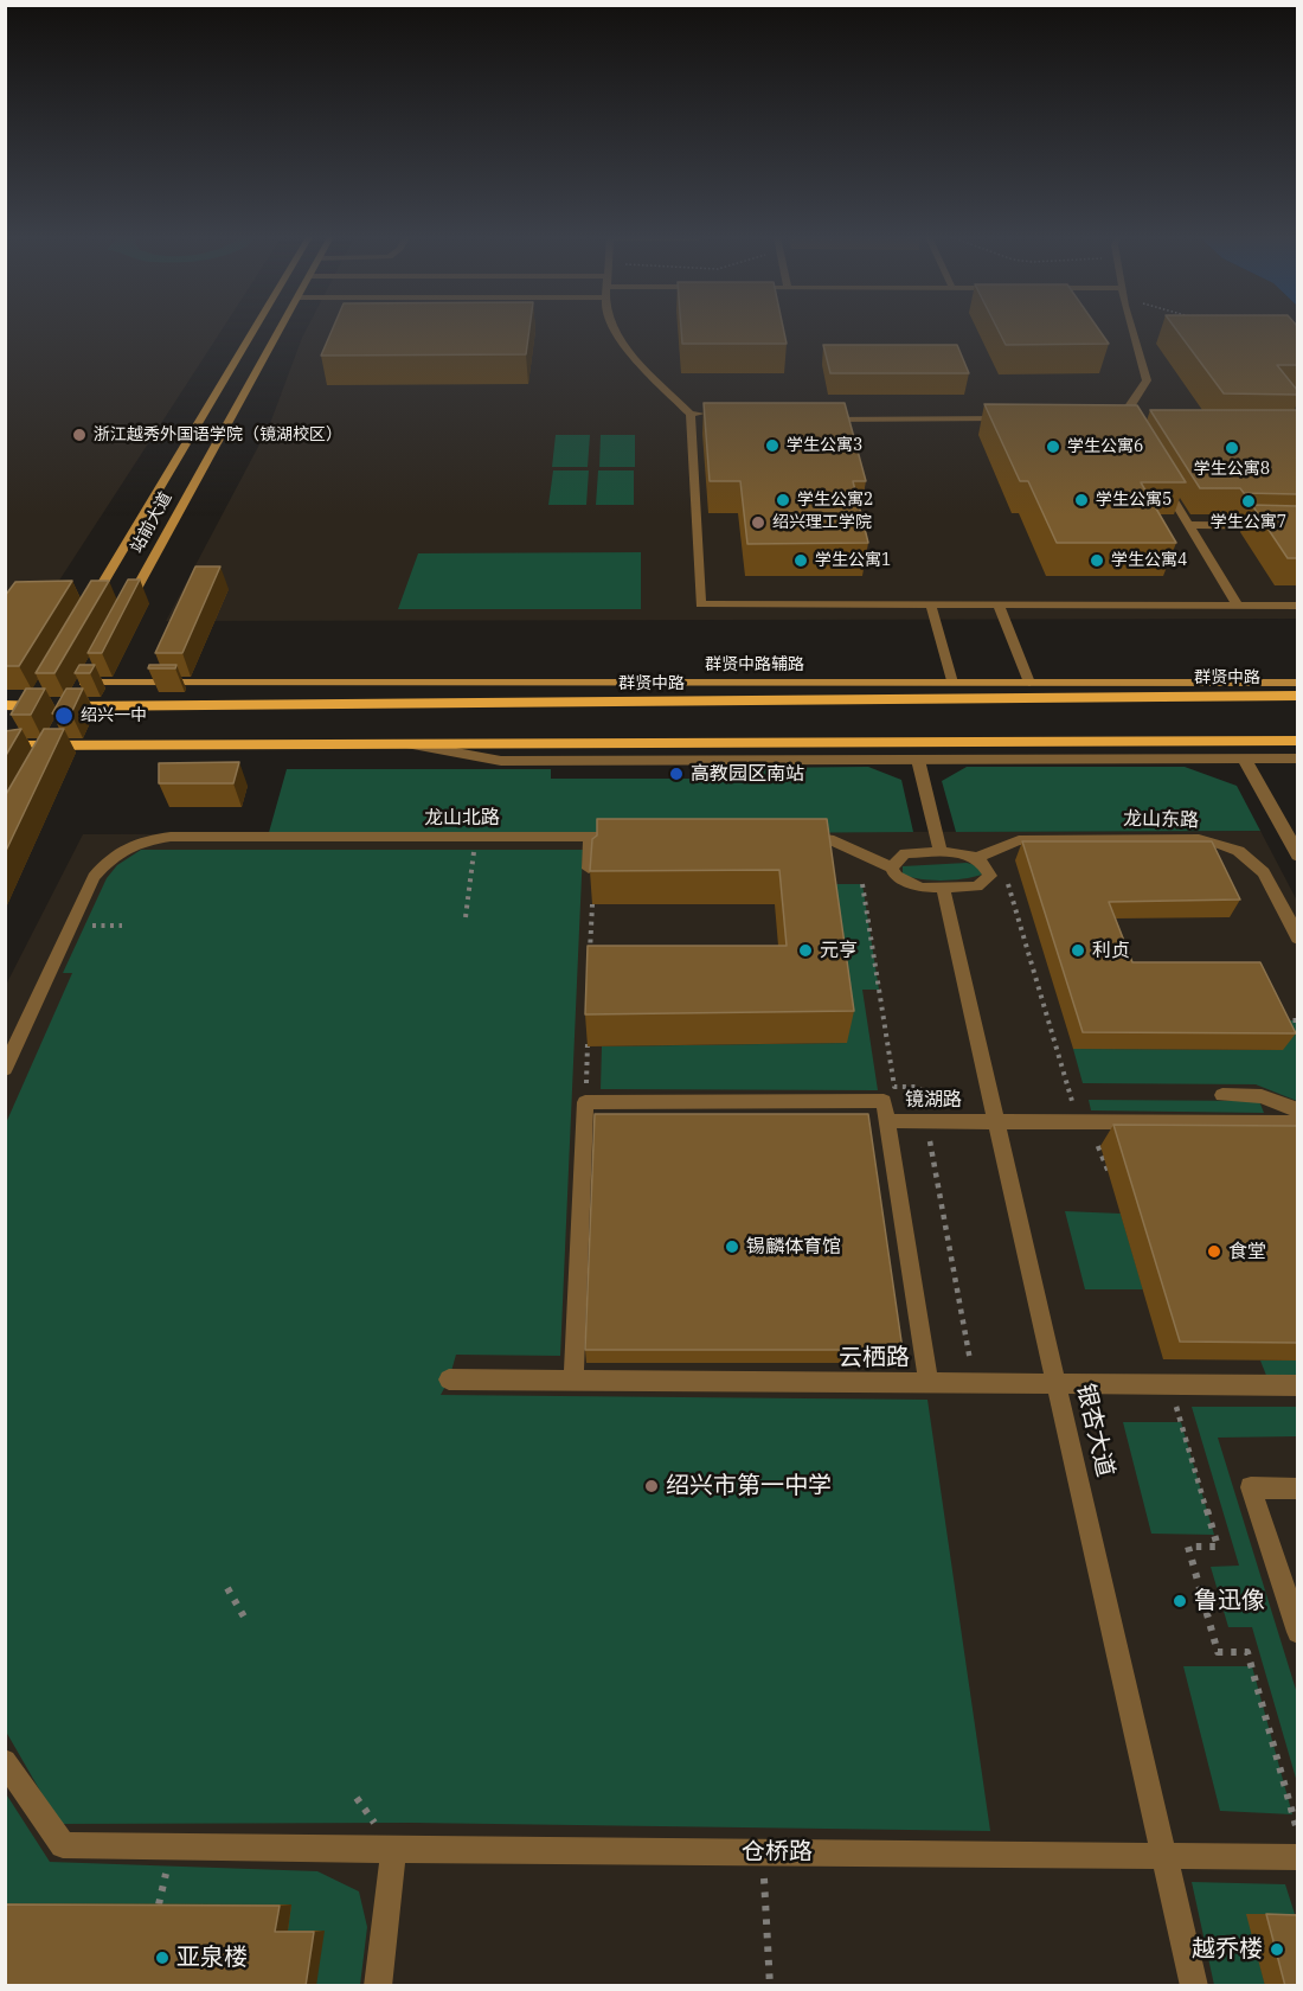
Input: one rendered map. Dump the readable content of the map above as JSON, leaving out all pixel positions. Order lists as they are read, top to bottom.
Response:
{
  "streets": {
    "main road": ["站前大道", "群贤中路辅路", "群贤中路"],
    "lane": [
      "龙山北路",
      "龙山东路",
      "镜湖路",
      "云栖路",
      "银杏大道",
      "仓桥路"
    ]
  },
  "crossings": [
    ["群贤中路辅路", "群贤中路"],
    ["镜湖路", "银杏大道"],
    ["云栖路", "银杏大道"],
    ["银杏大道", "仓桥路"]
  ],
  "places": [
    "浙江越秀外国语学院（镜湖校区）",
    "学生公寓3",
    "学生公寓6",
    "学生公寓8",
    "学生公寓2",
    "学生公寓5",
    "学生公寓7",
    "绍兴理工学院",
    "学生公寓1",
    "学生公寓4",
    "绍兴一中",
    "高教园区南站",
    "元亨",
    "利贞",
    "锡麟体育馆",
    "食堂",
    "绍兴市第一中学",
    "鲁迅像",
    "越乔楼",
    "亚泉楼"
  ]
}
